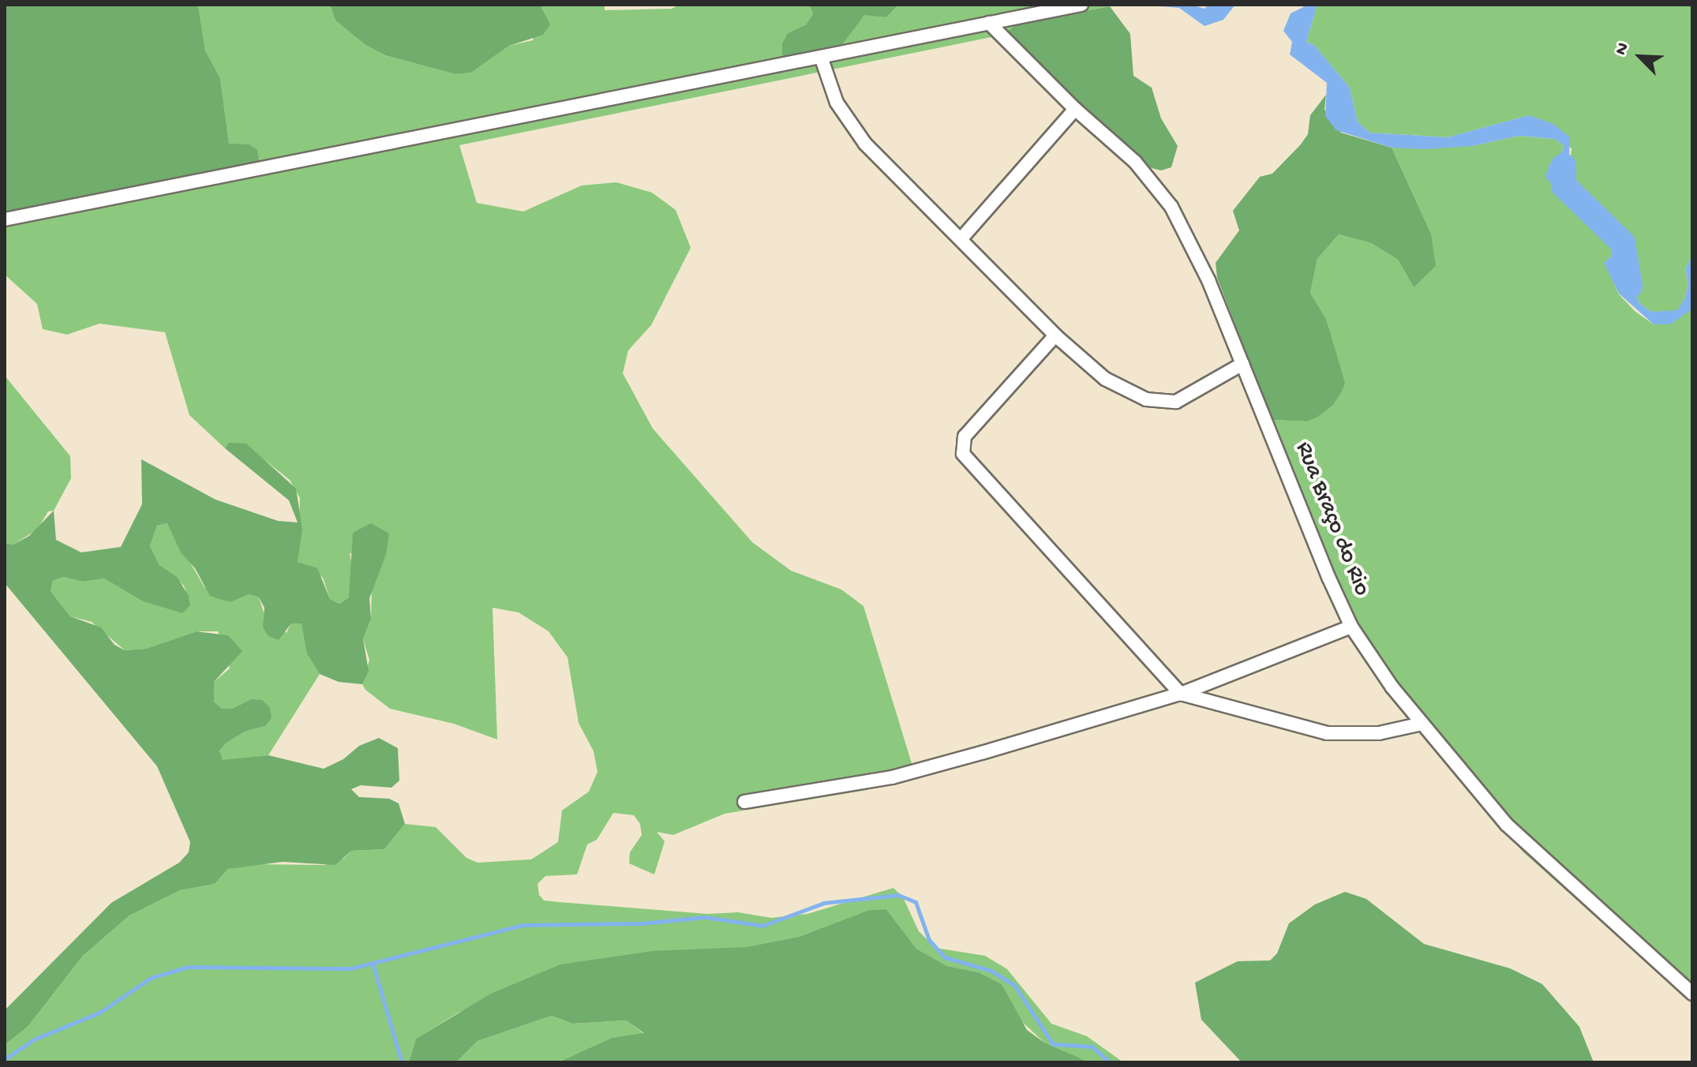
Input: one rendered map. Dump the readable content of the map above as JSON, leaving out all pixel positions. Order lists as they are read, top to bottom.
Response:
{
  "streets": {
    "street": ["Rua Braço do Rio"]
  },
  "north": "top left"
}
